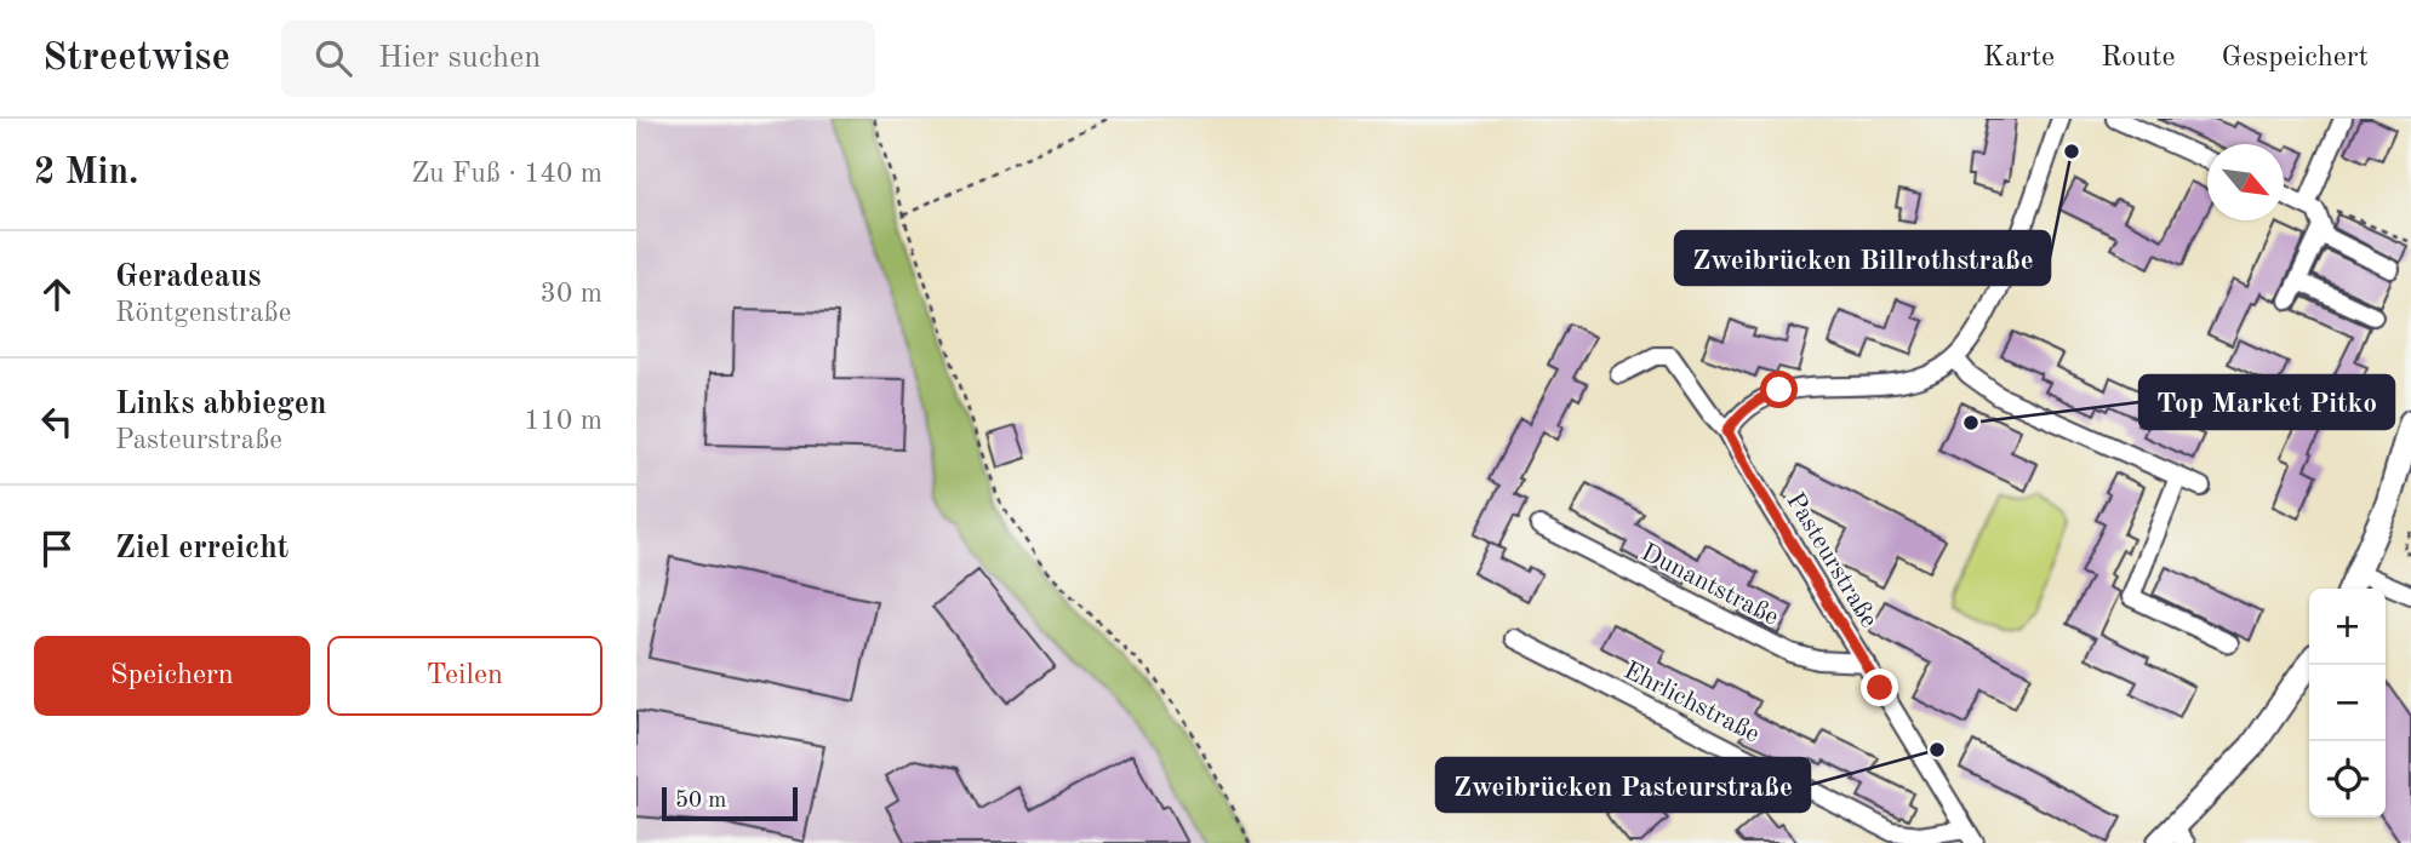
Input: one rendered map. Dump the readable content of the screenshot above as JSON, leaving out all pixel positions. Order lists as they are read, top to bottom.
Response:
{
  "streets": {
    "street": ["Pasteurstraße", "Dunantstraße", "Ehrlichstraße"]
  },
  "crossings": [
    ["Pasteurstraße", "Dunantstraße"],
    ["Pasteurstraße", "Ehrlichstraße"]
  ],
  "places": ["Zweibrücken Billrothstraße", "Top Market Pitko", "Zweibrücken Pasteurstraße"],
  "scale_bar": "50 m",
  "north": "bottom right",
  "page": {
    "header": "Streetwise",
    "search": "Hier suchen",
    "nav": ["Karte", "Route", "Gespeichert"],
    "heading": ["2 Min.", "Zu Fuß · 140 m"],
    "list": [
      ["Geradeaus", "Röntgenstraße", "30 m"],
      ["Links abbiegen", "Pasteurstraße", "110 m"],
      "Ziel erreicht"
    ],
    "map_buttons": ["+", "−"],
    "buttons": ["Speichern", "Teilen"],
    "scale": "50 m"
  }
}
